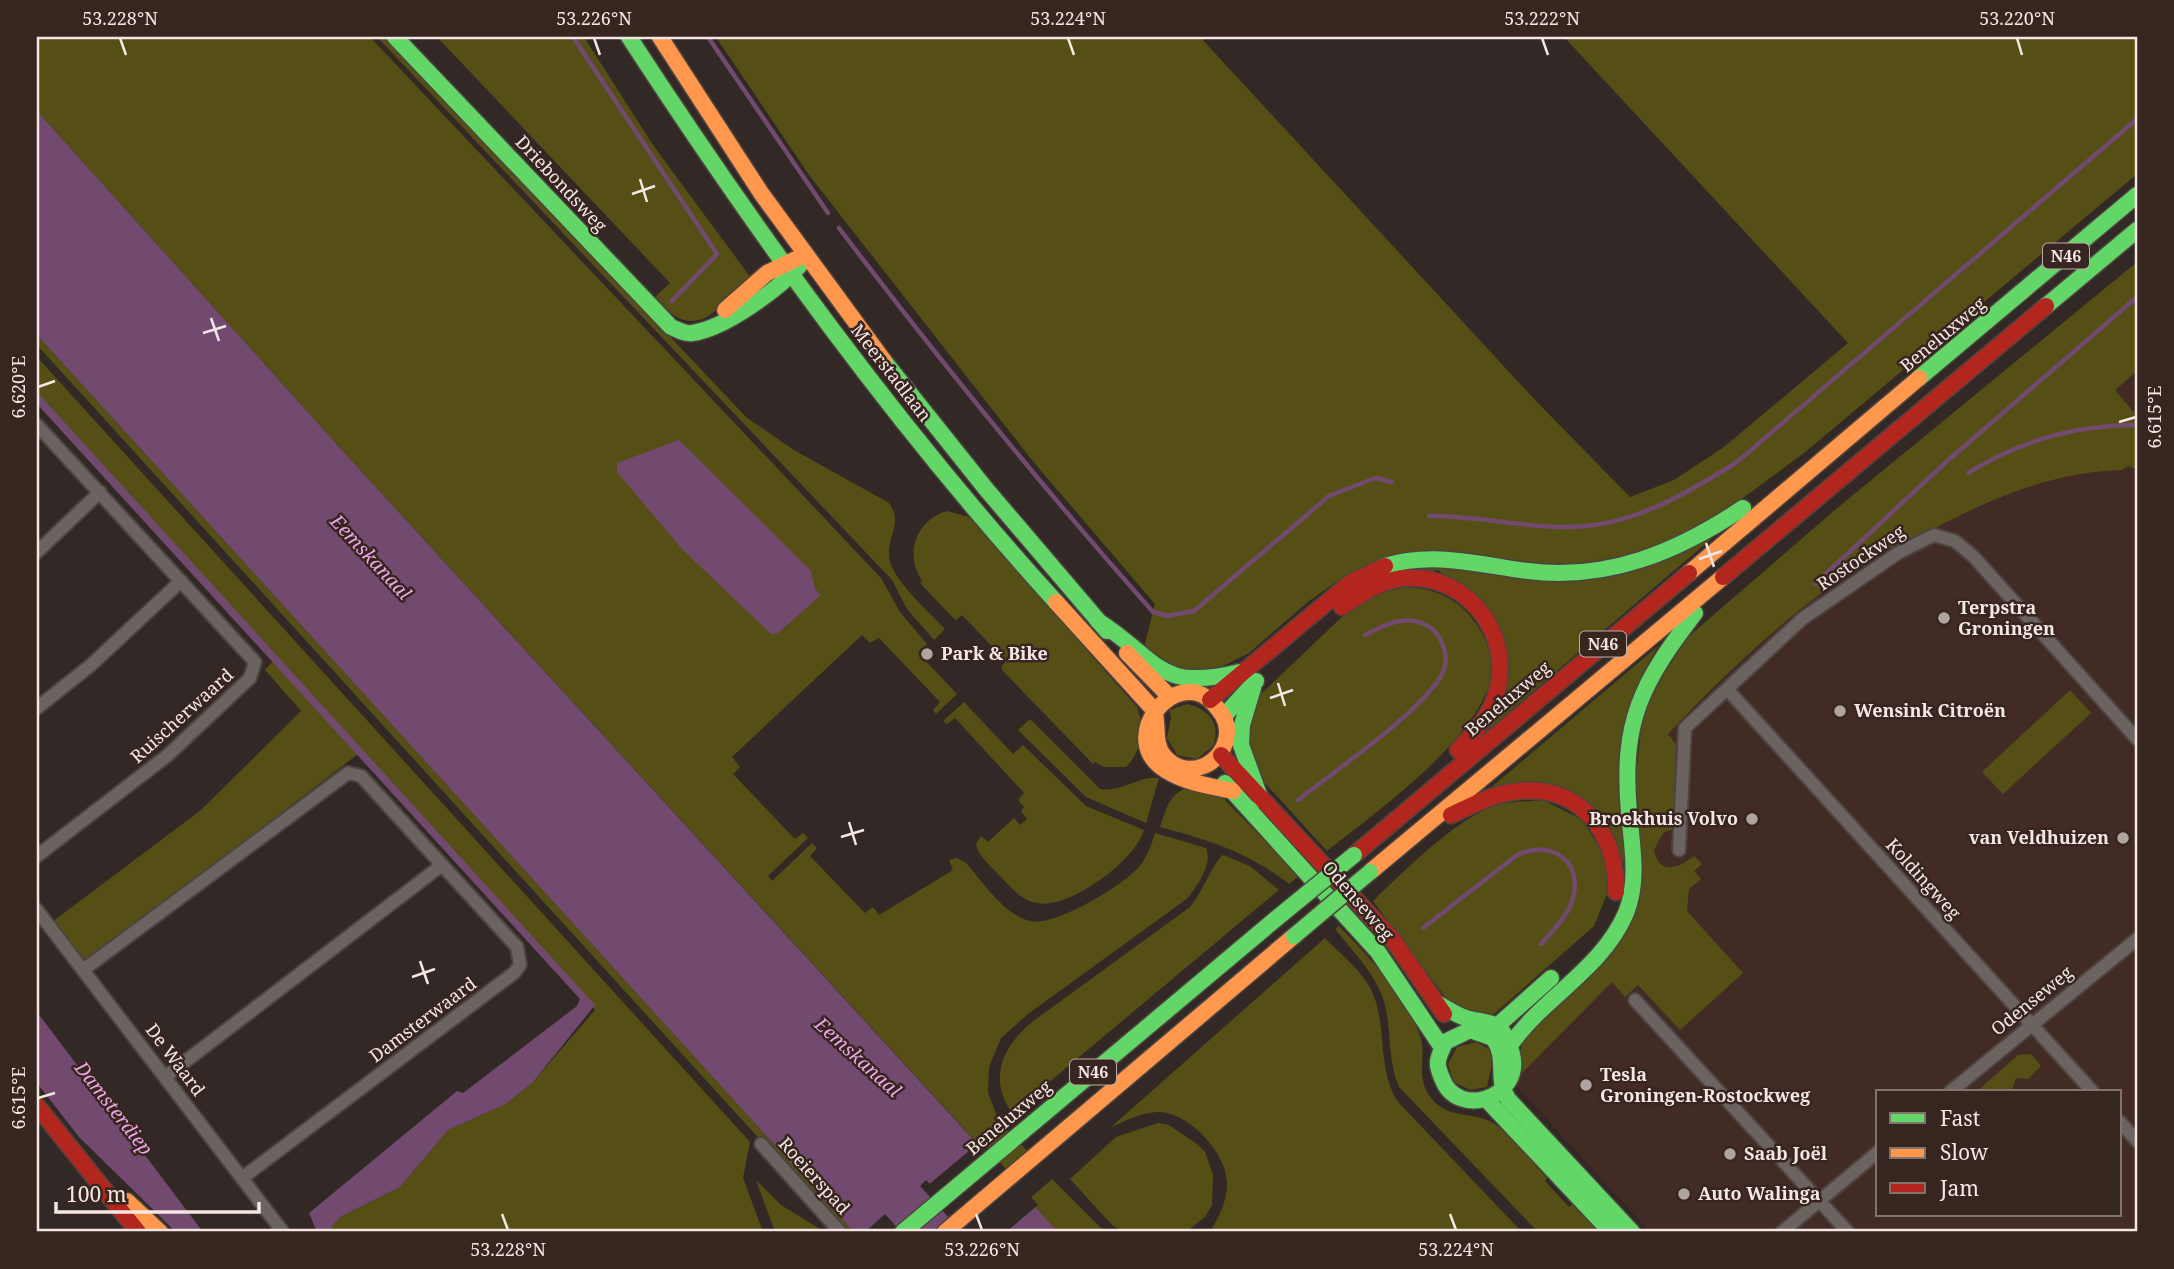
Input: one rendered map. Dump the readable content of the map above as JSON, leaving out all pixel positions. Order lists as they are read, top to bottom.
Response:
{
  "streets": {
    "main road": [
      "Driebondsweg",
      "N46",
      "Beneluxweg",
      "Meerstadlaan",
      "Odenseweg"
    ],
    "street": [
      "Rostockweg",
      "Ruischerwaard",
      "Koldingweg",
      "Damsterwaard",
      "De Waard",
      "Roeierspad"
    ]
  },
  "crossings": [
    ["Driebondsweg", "Meerstadlaan"],
    ["N46", "Beneluxweg"],
    ["N46", "Meerstadlaan"],
    ["N46", "Odenseweg"],
    ["Meerstadlaan", "Odenseweg"],
    ["Rostockweg", "Koldingweg"],
    ["Koldingweg", "Odenseweg"],
    ["Damsterwaard", "De Waard"]
  ],
  "water": ["Eemskanaal", "Damsterdiep"],
  "places": [
    "Terpstra Groningen",
    "Park & Bike",
    "Wensink Citroën",
    "Broekhuis Volvo",
    "van Veldhuizen",
    "Tesla Groningen-Rostockweg",
    "Saab Joël",
    "Auto Walinga"
  ],
  "legend": ["Fast", "Slow", "Jam"],
  "scale_bar": "100 m",
  "coordinates": [
    "53.228°N",
    "53.226°N",
    "53.224°N",
    "53.222°N",
    "53.220°N",
    "6.620°E",
    "6.615°E"
  ]
}
